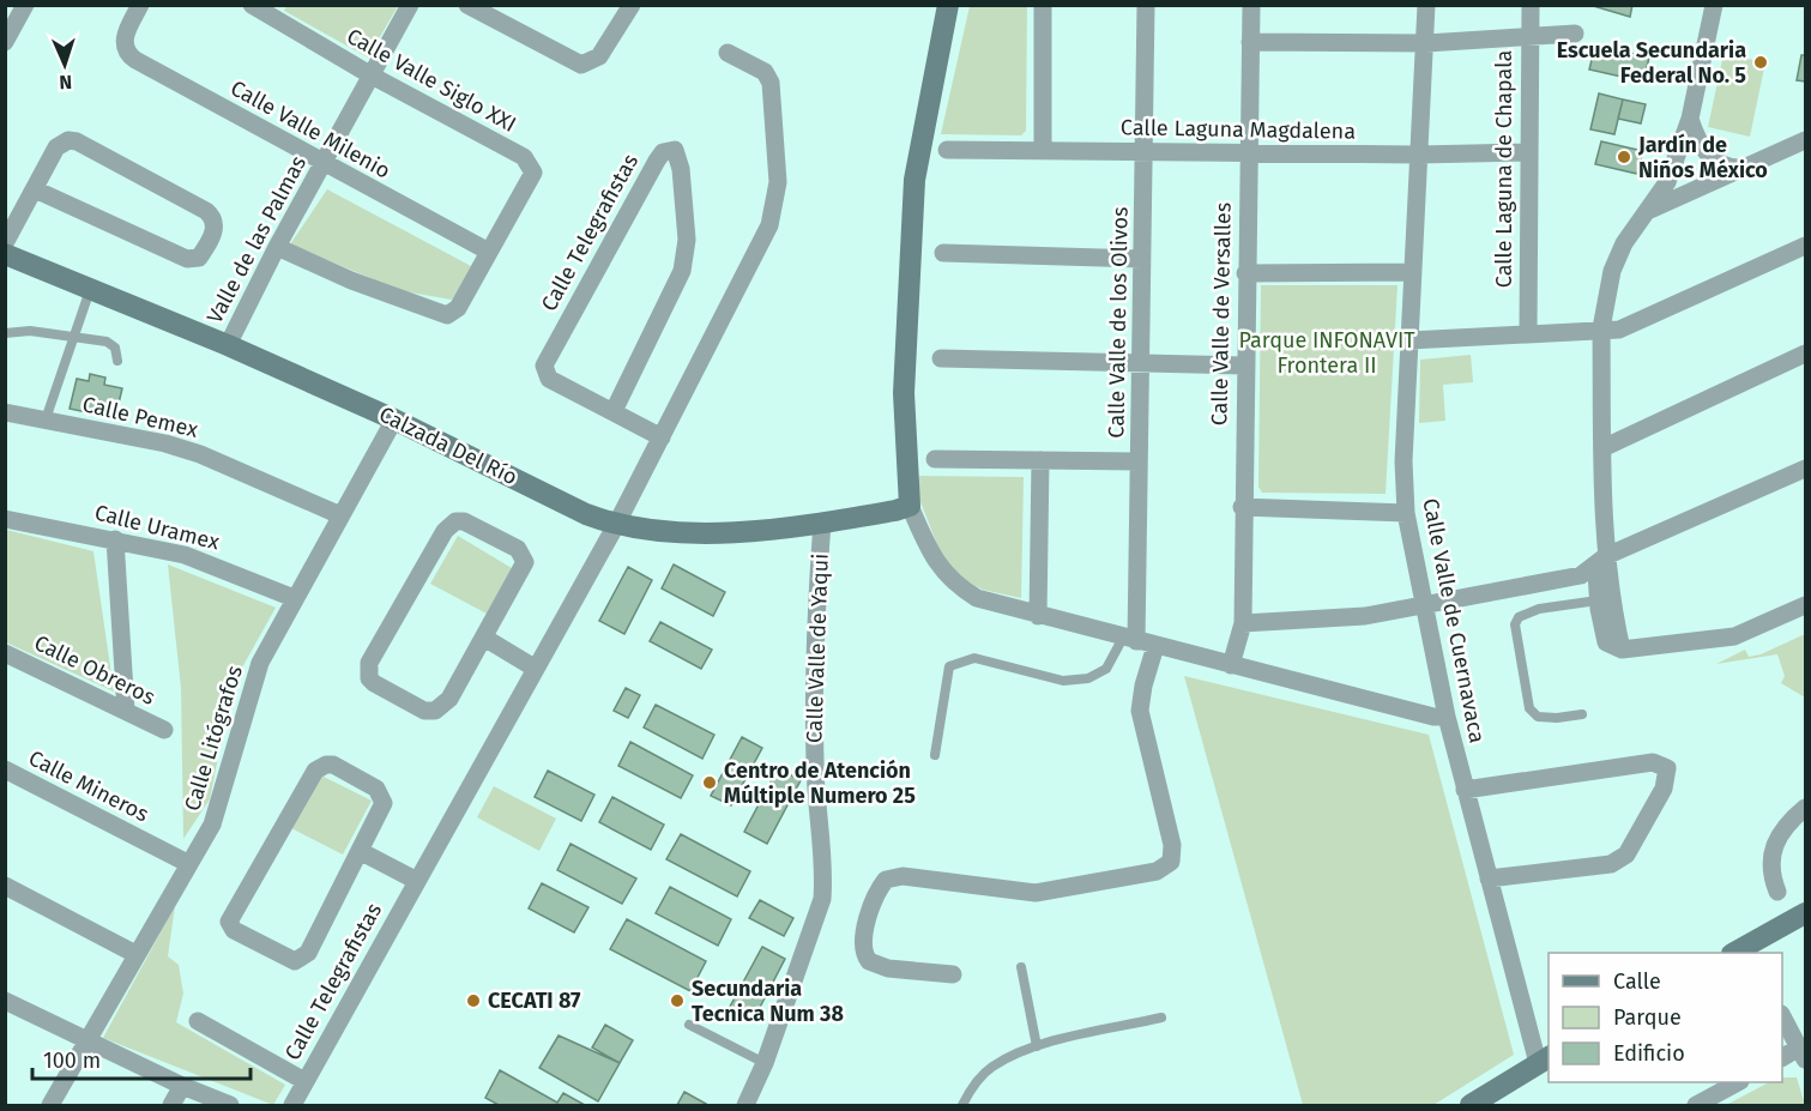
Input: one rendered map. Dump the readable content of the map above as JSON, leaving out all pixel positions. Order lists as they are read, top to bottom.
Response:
{
  "streets": {
    "street": [
      "Calle Valle Siglo XXI",
      "Calle Valle Milenio",
      "Calle Laguna Magdalena",
      "Calle Laguna de Chapala",
      "Calle Telegrafistas",
      "Valle de las Palmas",
      "Calle Valle de Versalles",
      "Calle Valle de los Olivos",
      "Calle Pemex",
      "Calzada Del Río",
      "Calle Uramex",
      "Calle Valle de Cuernavaca",
      "Calle Valle de Yaqui",
      "Calle Obreros",
      "Calle Litógrafos",
      "Calle Mineros"
    ]
  },
  "crossings": [
    ["Calle Valle Siglo XXI", "Calle Valle Milenio"],
    ["Calle Valle Siglo XXI", "Valle de las Palmas"],
    ["Calle Valle Milenio", "Valle de las Palmas"],
    ["Calle Laguna Magdalena", "Calle Laguna de Chapala"],
    ["Calle Laguna Magdalena", "Calle Valle de Versalles"],
    ["Calle Laguna Magdalena", "Calle Valle de los Olivos"],
    ["Calle Laguna Magdalena", "Calle Valle de Cuernavaca"],
    ["Calle Telegrafistas", "Calzada Del Río"],
    ["Valle de las Palmas", "Calzada Del Río"],
    ["Calle Pemex", "Calle Litógrafos"],
    ["Calzada Del Río", "Calle Valle de Yaqui"],
    ["Calzada Del Río", "Calle Litógrafos"],
    ["Calle Uramex", "Calle Litógrafos"],
    ["Calle Litógrafos", "Calle Mineros"]
  ],
  "parks": ["Parque INFONAVIT Frontera II"],
  "places": [
    "Escuela Secundaria Federal No. 5",
    "Jardín de Niños México",
    "Centro de Atención Múltiple Numero 25",
    "CECATI 87",
    "Secundaria Tecnica Num 38"
  ],
  "legend": ["Calle", "Parque", "Edificio"],
  "scale_bar": "100 m",
  "north": "bottom"
}
